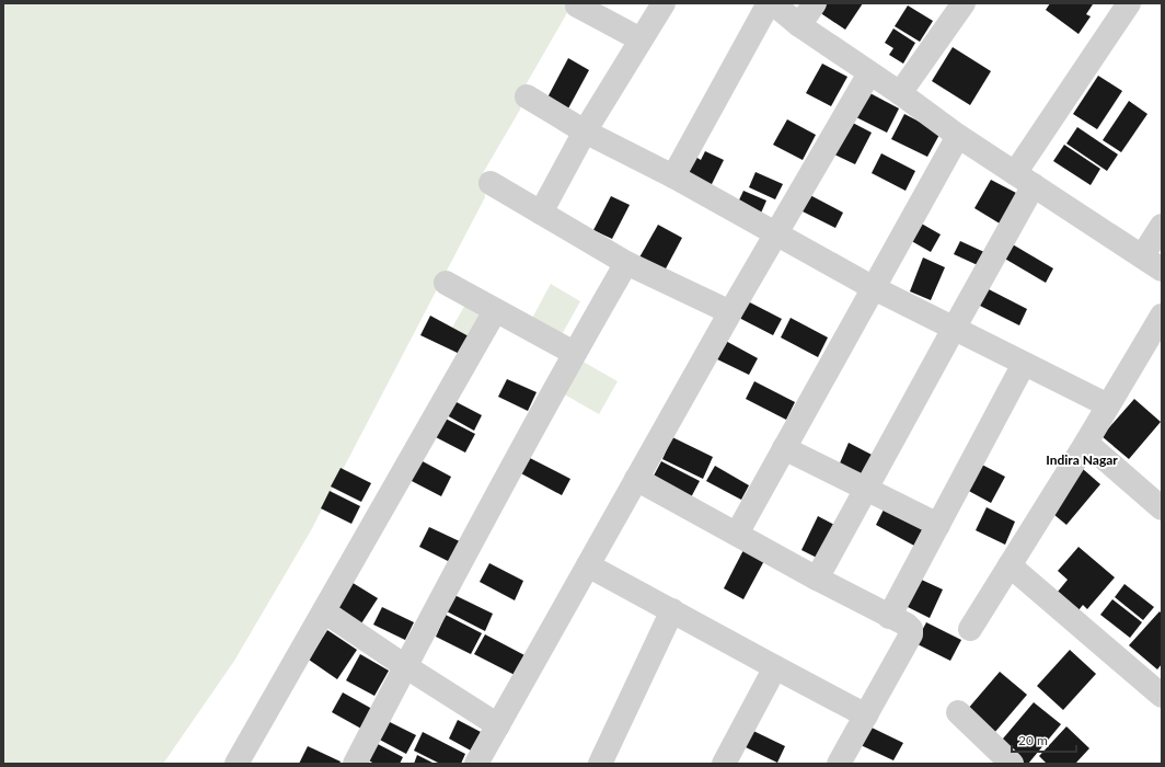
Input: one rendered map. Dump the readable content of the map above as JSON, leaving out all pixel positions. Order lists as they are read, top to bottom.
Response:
{
  "districts": ["Indira Nagar"],
  "scale_bar": "20 m"
}
